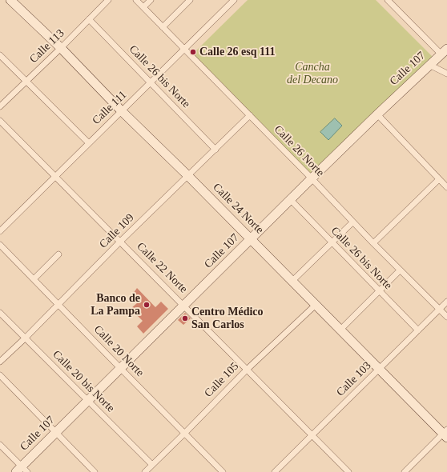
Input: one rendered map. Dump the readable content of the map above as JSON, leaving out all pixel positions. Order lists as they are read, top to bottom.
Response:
{
  "streets": {
    "street": [
      "Calle 113",
      "Calle 107",
      "Calle 26 bis Norte",
      "Calle 111",
      "Calle 26 Norte",
      "Calle 24 Norte",
      "Calle 109",
      "Calle 22 Norte",
      "Calle 20 Norte",
      "Calle 103",
      "Calle 105",
      "Calle 20 bis Norte"
    ]
  },
  "crossings": [
    ["Calle 113", "Calle 26 bis Norte"],
    ["Calle 113", "Calle 24 Norte"],
    ["Calle 107", "Calle 26 bis Norte"],
    ["Calle 107", "Calle 26 Norte"],
    ["Calle 107", "Calle 24 Norte"],
    ["Calle 107", "Calle 22 Norte"],
    ["Calle 107", "Calle 20 Norte"],
    ["Calle 107", "Calle 20 bis Norte"],
    ["Calle 26 bis Norte", "Calle 111"],
    ["Calle 26 bis Norte", "Calle 109"],
    ["Calle 26 bis Norte", "Calle 103"],
    ["Calle 111", "Calle 26 Norte"],
    ["Calle 111", "Calle 24 Norte"],
    ["Calle 111", "Calle 22 Norte"],
    ["Calle 26 Norte", "Calle 109"],
    ["Calle 26 Norte", "Calle 103"],
    ["Calle 24 Norte", "Calle 109"],
    ["Calle 24 Norte", "Calle 103"],
    ["Calle 24 Norte", "Calle 105"],
    ["Calle 109", "Calle 22 Norte"],
    ["Calle 109", "Calle 20 Norte"],
    ["Calle 109", "Calle 20 bis Norte"],
    ["Calle 22 Norte", "Calle 103"],
    ["Calle 22 Norte", "Calle 105"],
    ["Calle 20 Norte", "Calle 105"],
    ["Calle 105", "Calle 20 bis Norte"]
  ],
  "parks": ["Cancha del Decano"],
  "places": ["Calle 26 esq 111", "Banco de La Pampa", "Centro Médico San Carlos"]
}
